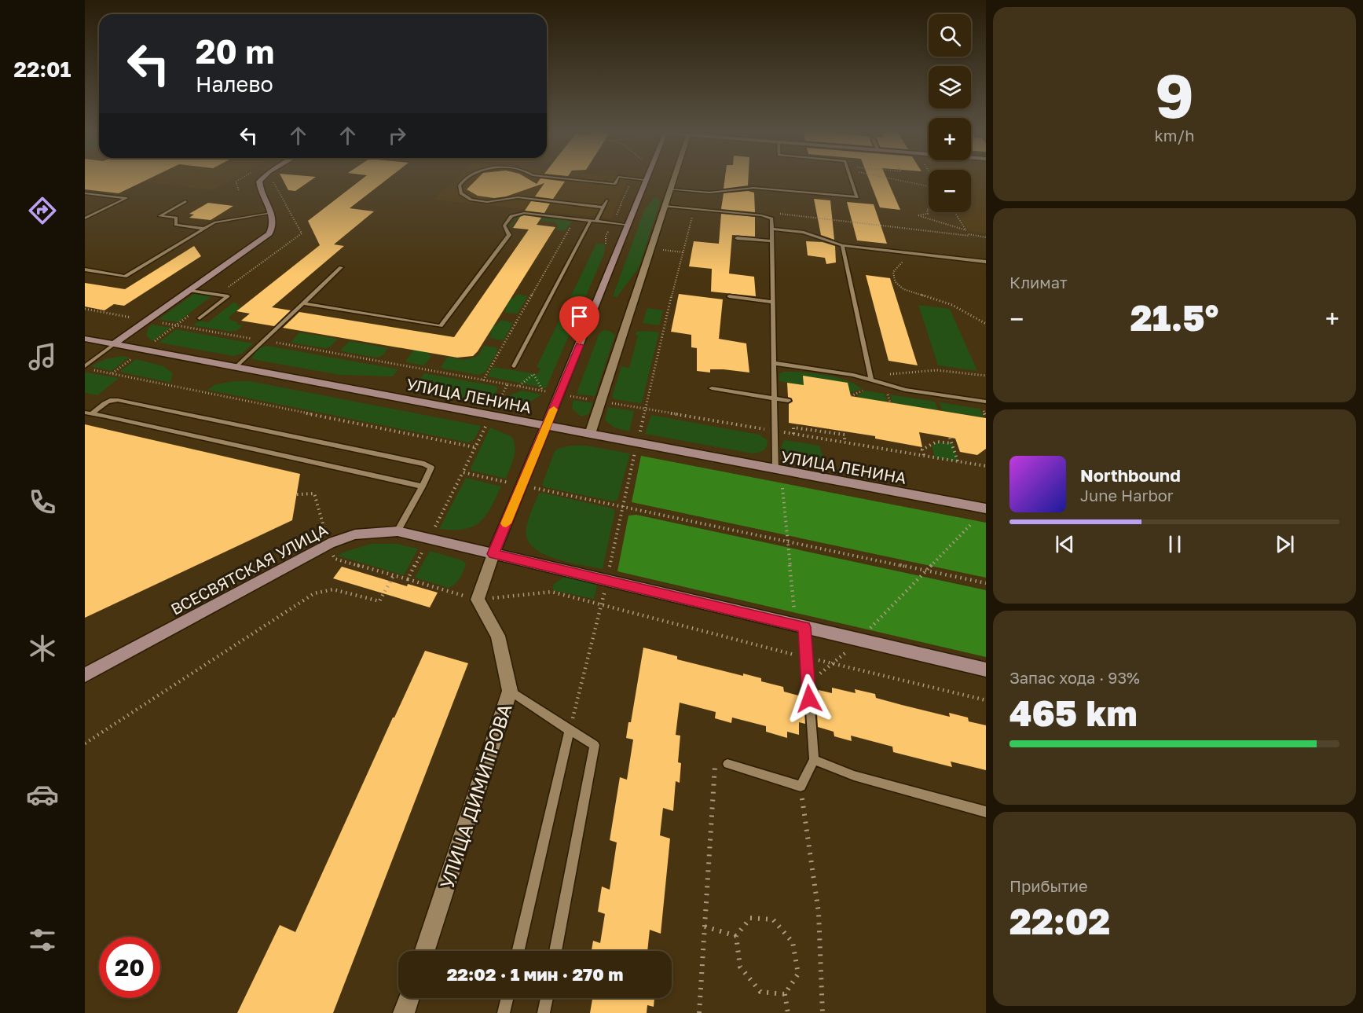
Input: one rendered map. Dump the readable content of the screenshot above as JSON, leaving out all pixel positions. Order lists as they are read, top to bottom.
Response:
{
  "streets": {
    "main road": ["УЛИЦА ЛЕНИНА", "ВСЕСВЯТСКАЯ УЛИЦА"],
    "street": ["УЛИЦА ДИМИТРОВА"]
  },
  "page": {
    "tabs": "22:01",
    "tile": [
      ["9", "km/h"],
      "Климат",
      ["Запас хода · 93%", "465 km"],
      ["Прибытие", "22:02"]
    ],
    "map_buttons": ["+", "−"],
    "turn": ["20 m", "Налево"],
    "heat": ["−", "21.5°", "+"],
    "song": ["Northbound", "June Harbor"],
    "limit": "20",
    "trip": "22:02 · 1 мин · 270 m"
  }
}
